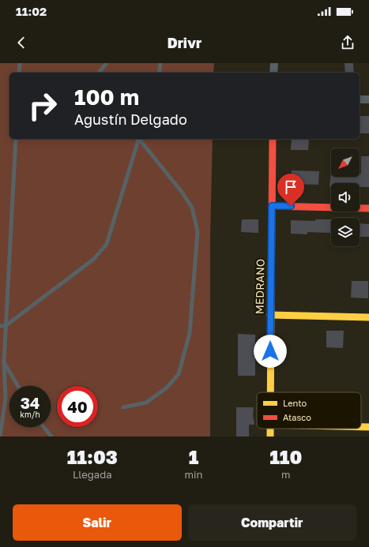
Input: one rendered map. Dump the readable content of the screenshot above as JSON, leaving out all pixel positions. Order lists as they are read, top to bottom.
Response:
{
  "streets": {
    "street": ["MEDRANO"]
  },
  "legend": ["Lento", "Atasco"],
  "north": "bottom left",
  "page": {
    "status": "11:02",
    "header": "Drivr",
    "turn": ["100 m", "Agustín Delgado"],
    "speed": "34 km/h",
    "limit": "40",
    "eta": [
      "11:03",
      "Llegada",
      "1",
      "min",
      "110",
      "m"
    ],
    "buttons": ["Salir", "Compartir"]
  }
}
